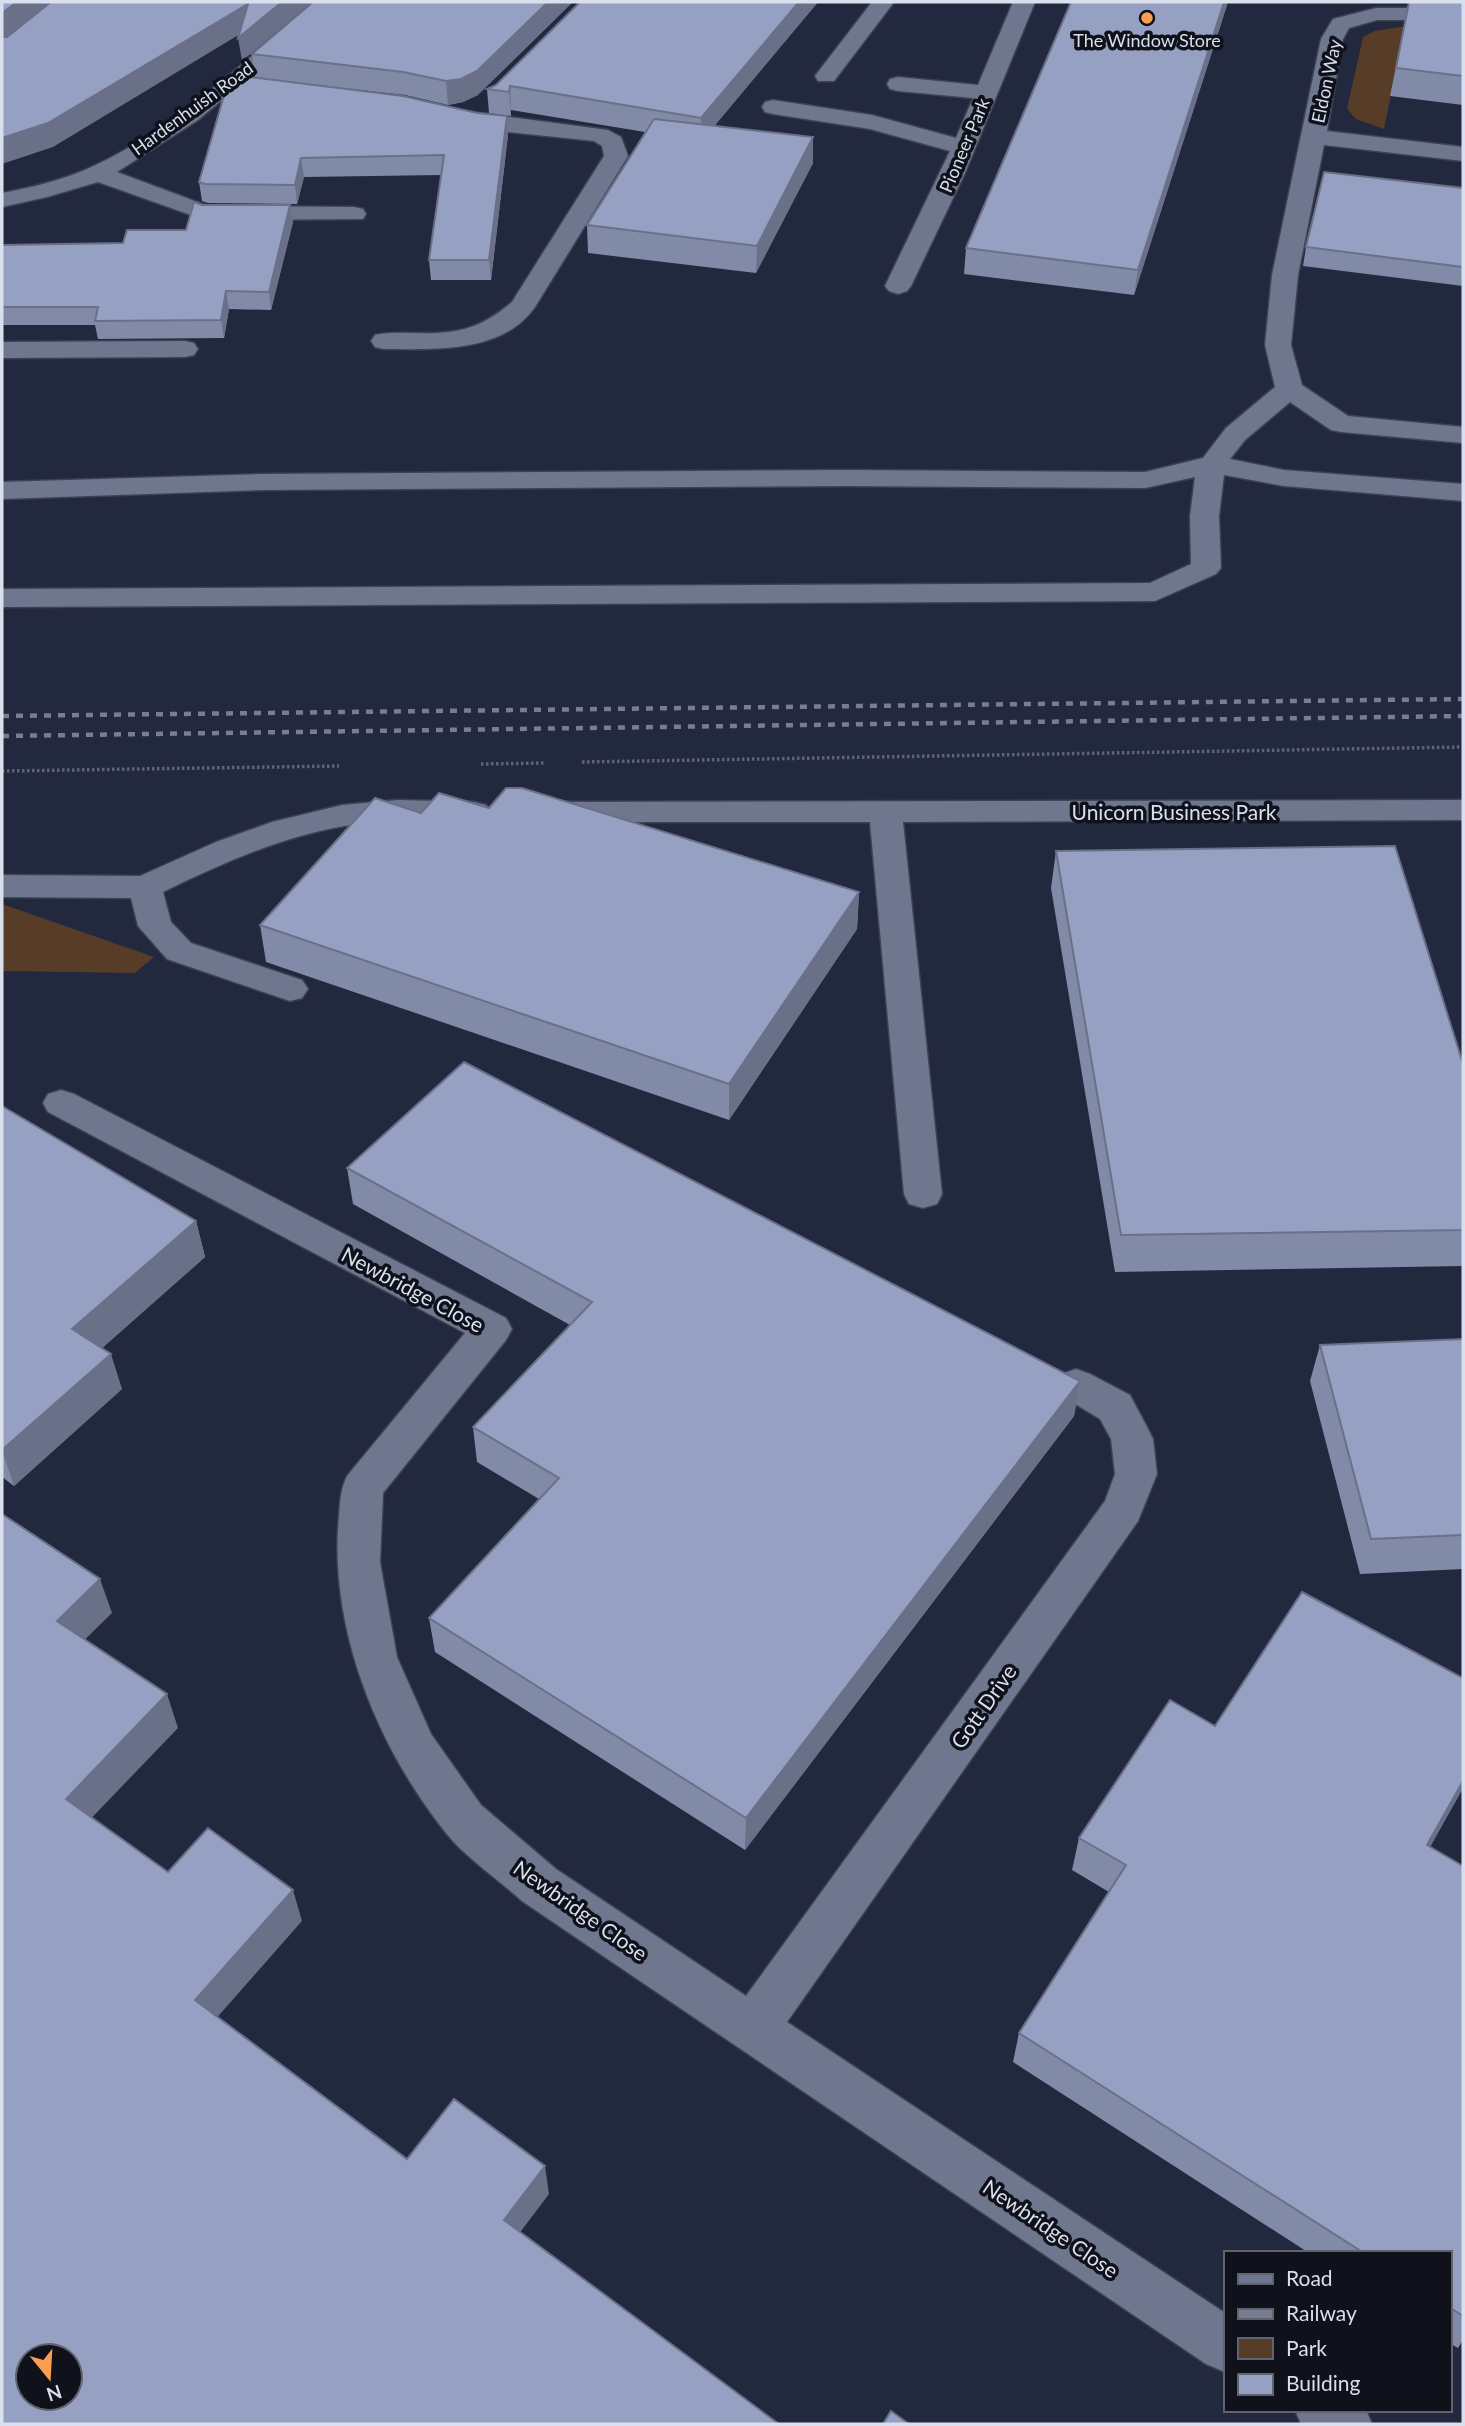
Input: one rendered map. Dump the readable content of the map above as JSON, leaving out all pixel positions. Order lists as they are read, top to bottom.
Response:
{
  "streets": {
    "street": [
      "Eldon Way",
      "Hardenhuish Road",
      "Pioneer Park",
      "Unicorn Business Park",
      "Newbridge Close",
      "Gott Drive"
    ]
  },
  "crossings": [
    ["Newbridge Close", "Gott Drive"]
  ],
  "places": ["The Window Store"],
  "legend": [
    "Road",
    "Railway",
    "Park",
    "Building"
  ],
  "north": "bottom"
}
